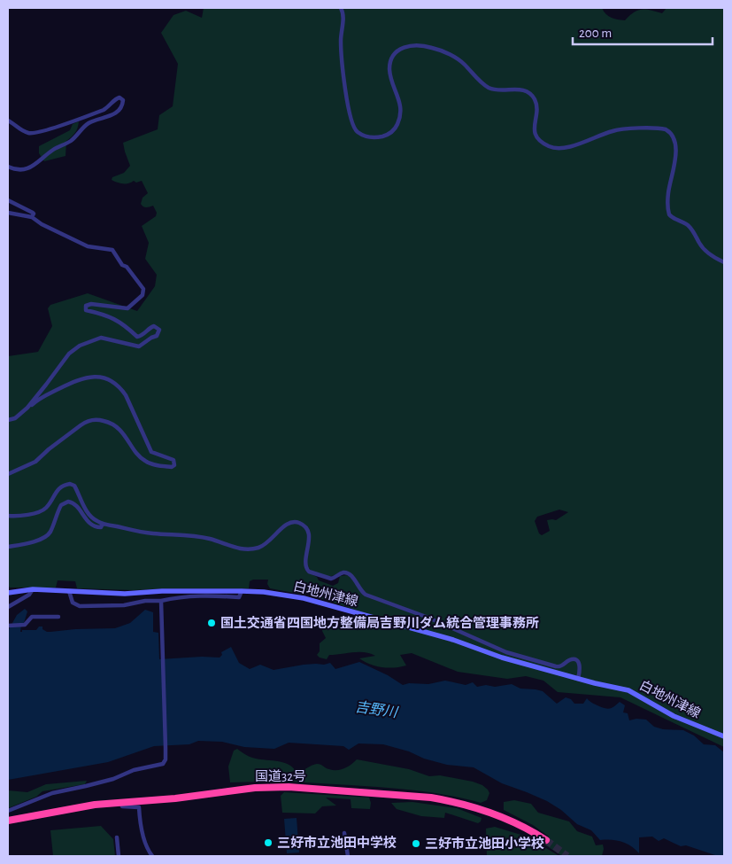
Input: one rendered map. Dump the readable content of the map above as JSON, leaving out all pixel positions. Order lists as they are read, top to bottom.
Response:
{
  "streets": {
    "highway": ["国道32号"],
    "main road": ["白地州津線"]
  },
  "water": ["吉野川"],
  "places": ["国土交通省四国地方整備局吉野川ダム統合管理事務所", "三好市立池田中学校", "三好市立池田小学校"],
  "scale_bar": "200 m"
}
